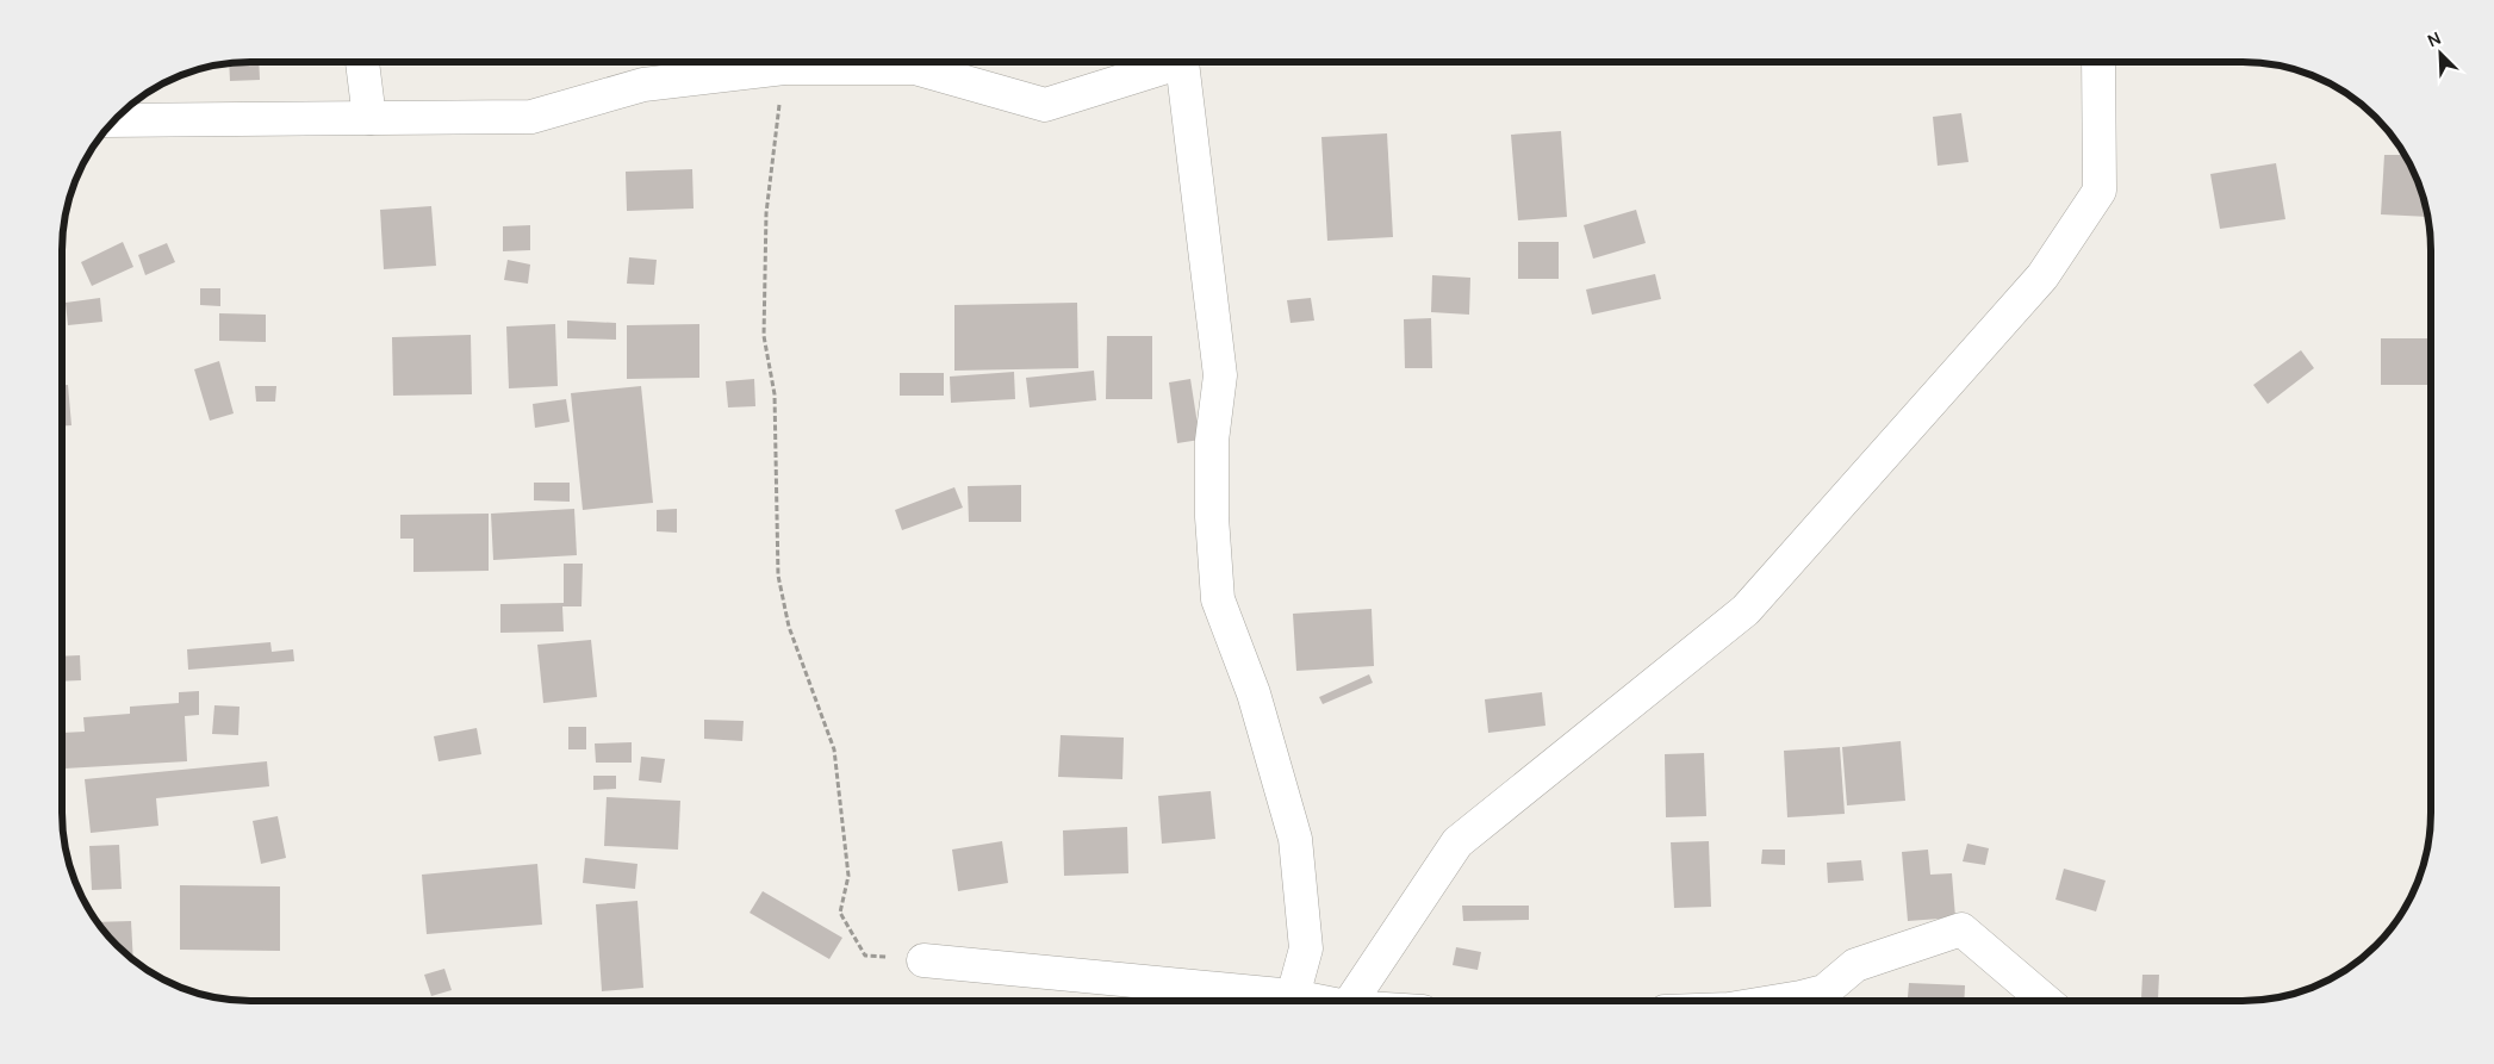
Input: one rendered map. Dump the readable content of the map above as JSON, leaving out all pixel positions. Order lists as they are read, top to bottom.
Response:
{
  "north": "top left"
}
